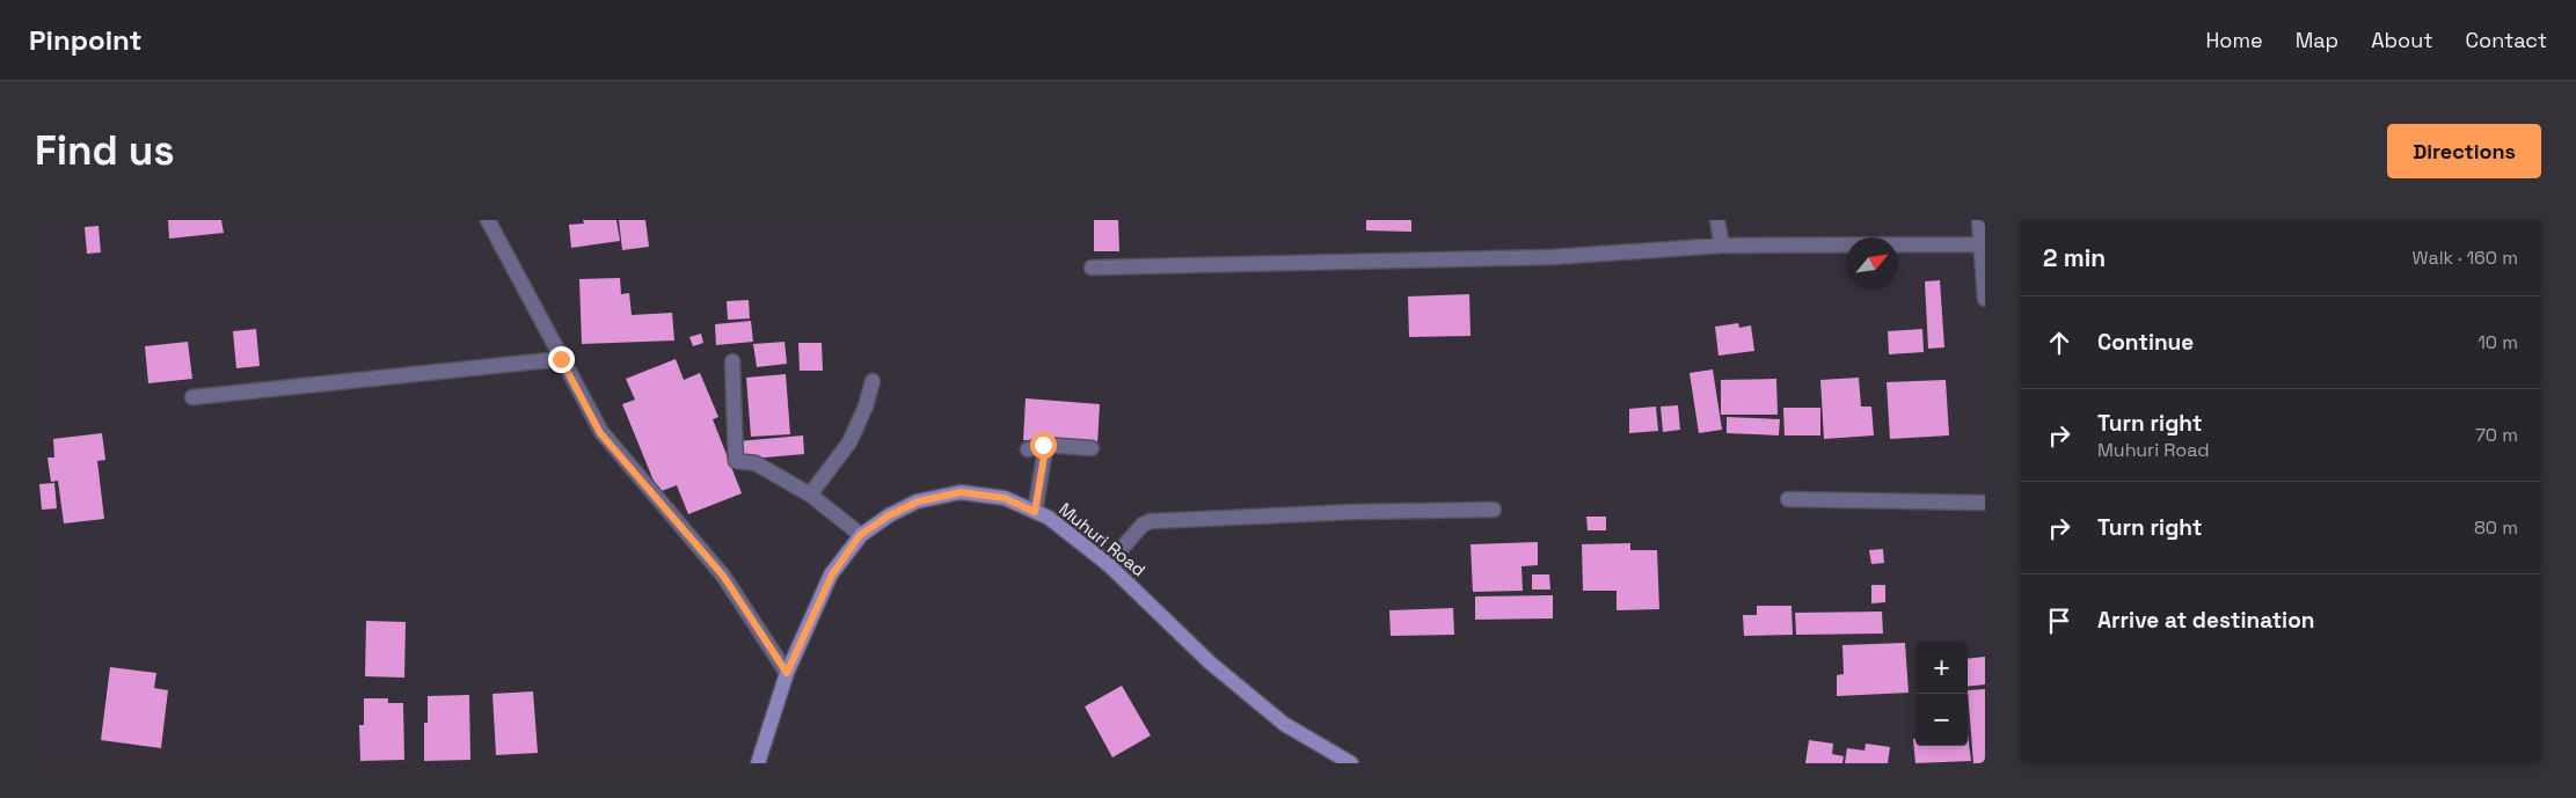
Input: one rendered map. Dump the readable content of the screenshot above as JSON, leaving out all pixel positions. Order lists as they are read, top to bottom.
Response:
{
  "streets": {
    "main road": ["Muhuri Road"]
  },
  "north": "top right",
  "page": {
    "header": "Pinpoint",
    "nav": [
      "Home",
      "Map",
      "About",
      "Contact"
    ],
    "buttons": "Directions",
    "title": "Find us",
    "heading": ["2 min", "Walk · 160 m"],
    "list": [
      ["Continue", "10 m"],
      ["Turn right", "Muhuri Road", "70 m"],
      ["Turn right", "80 m"],
      "Arrive at destination"
    ],
    "map_buttons": ["+", "−"]
  }
}
